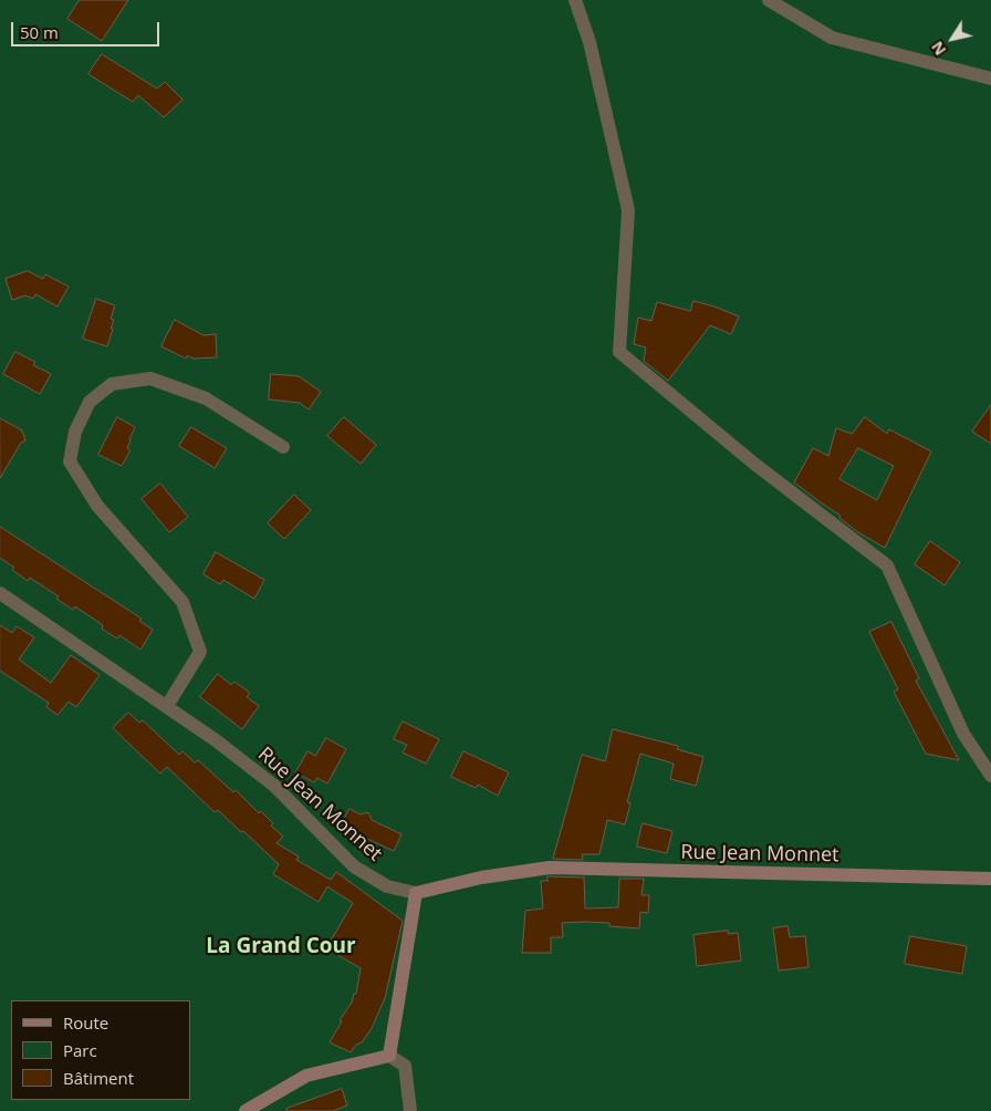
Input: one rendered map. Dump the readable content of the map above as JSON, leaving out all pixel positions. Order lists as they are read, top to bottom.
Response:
{
  "streets": {
    "street": ["Rue Jean Monnet"]
  },
  "districts": ["La Grand Cour"],
  "legend": ["Route", "Parc", "Bâtiment"],
  "scale_bar": "50 m",
  "north": "bottom left"
}
